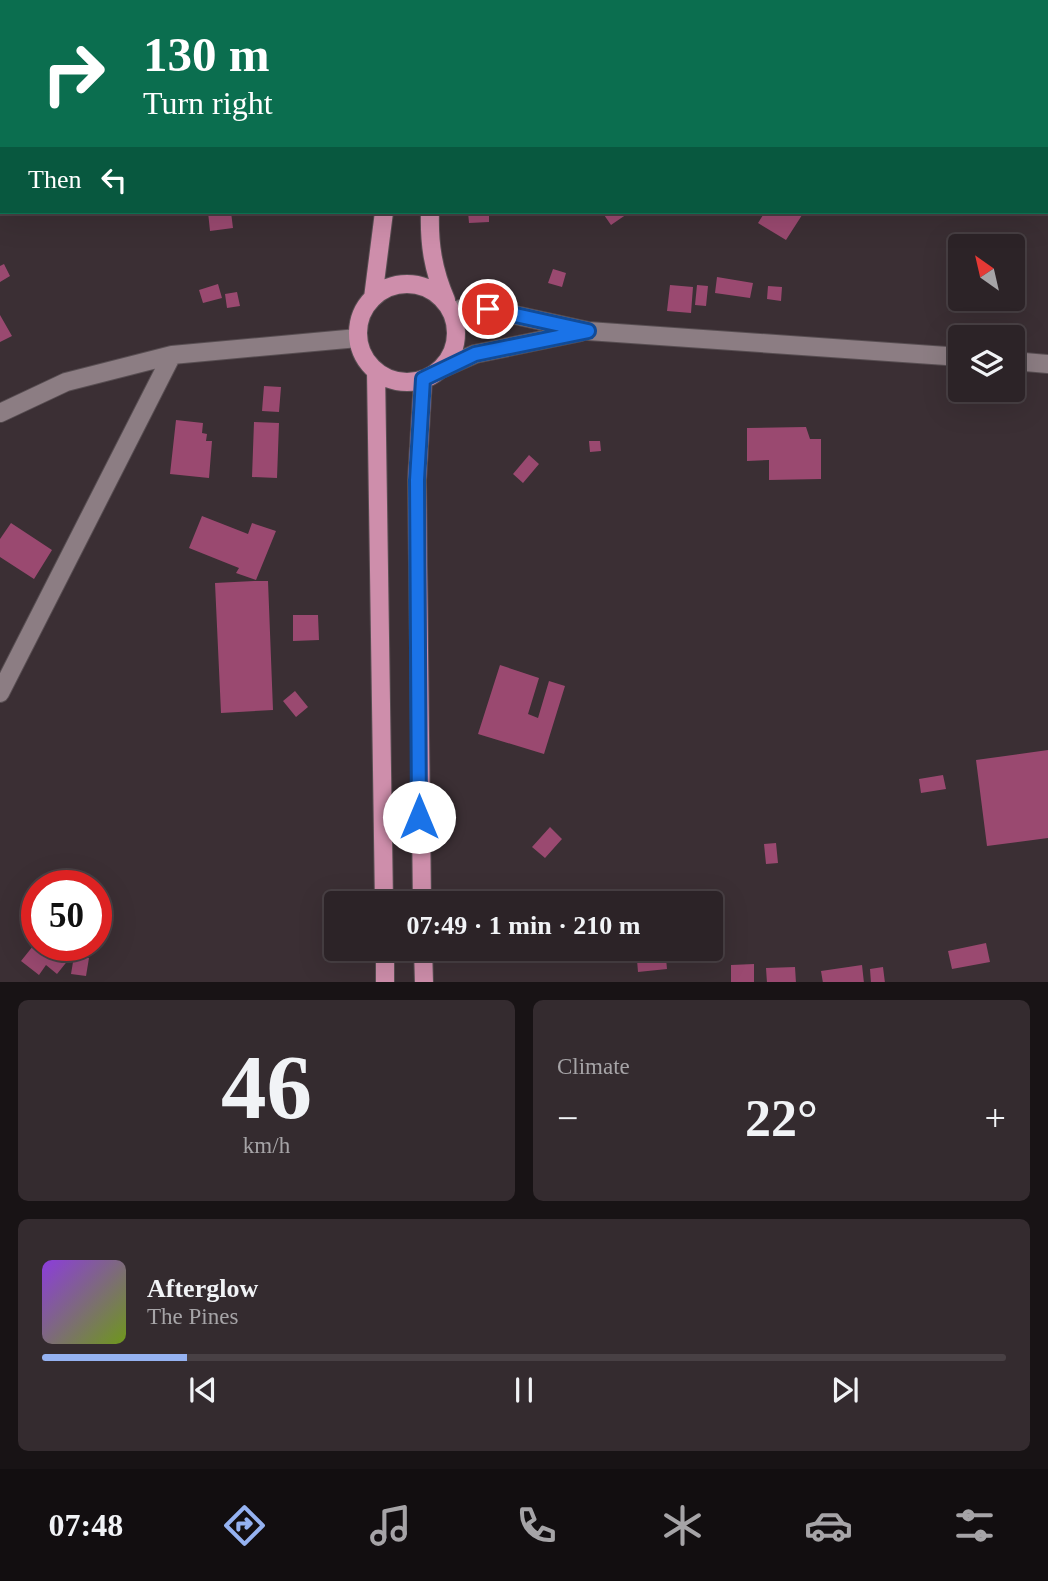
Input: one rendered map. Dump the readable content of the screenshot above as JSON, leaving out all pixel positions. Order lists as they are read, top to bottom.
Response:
{
  "north": "top left",
  "page": {
    "turn": ["130 m", "Turn right"],
    "then": "Then",
    "limit": "50",
    "trip": "07:49 · 1 min · 210 m",
    "tile": [
      ["46", "km/h"],
      "Climate"
    ],
    "heat": ["−", "22°", "+"],
    "song": ["Afterglow", "The Pines"],
    "tabs": "07:48"
  }
}
